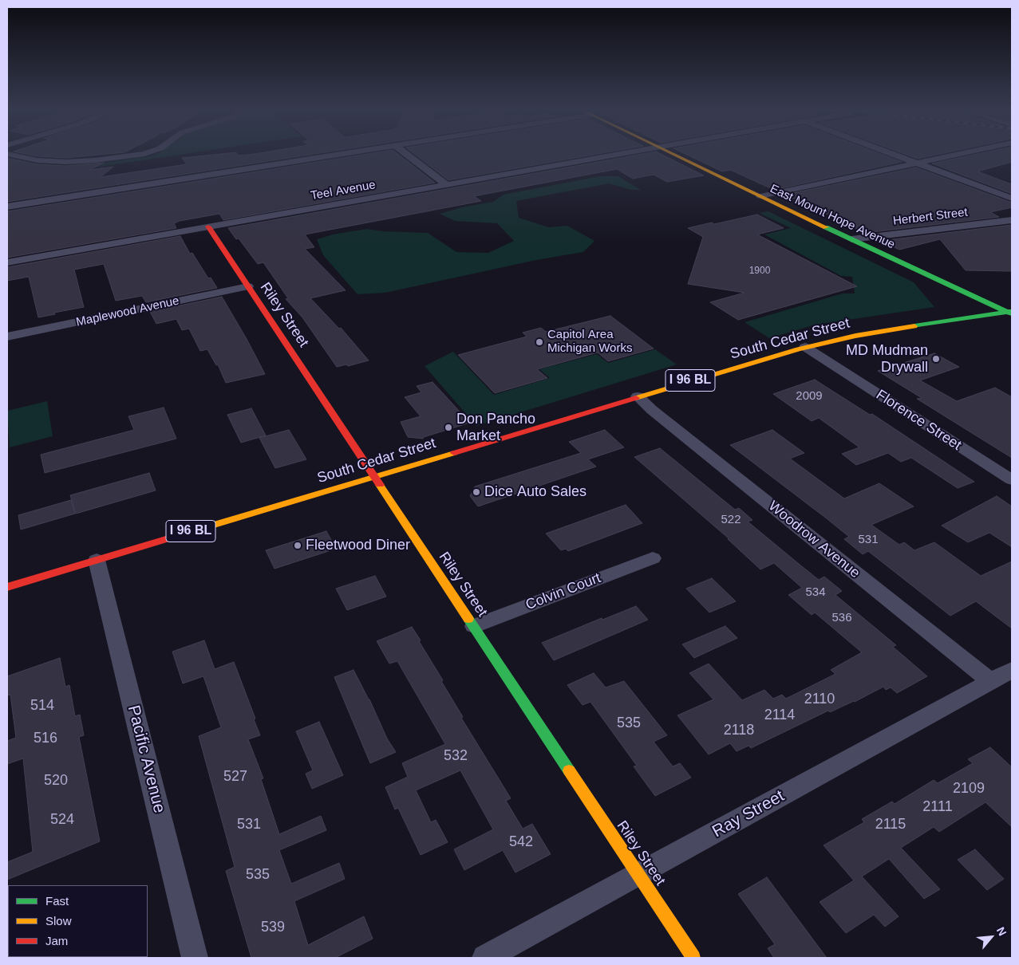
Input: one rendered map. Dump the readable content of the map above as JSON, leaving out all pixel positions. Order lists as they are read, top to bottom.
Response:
{
  "streets": {
    "street": [
      "Teel Avenue",
      "East Mount Hope Avenue",
      "Herbert Street",
      "Maplewood Avenue",
      "Riley Street",
      "South Cedar Street",
      "I 96 BL",
      "Florence Street",
      "Woodrow Avenue",
      "Colvin Court",
      "Pacific Avenue",
      "Ray Street"
    ]
  },
  "crossings": [
    ["Teel Avenue", "Riley Street"],
    ["East Mount Hope Avenue", "Herbert Street"],
    ["East Mount Hope Avenue", "South Cedar Street"],
    ["Maplewood Avenue", "Riley Street"],
    ["Riley Street", "South Cedar Street"],
    ["Riley Street", "Colvin Court"],
    ["Riley Street", "Ray Street"],
    ["South Cedar Street", "Florence Street"],
    ["South Cedar Street", "Woodrow Avenue"],
    ["South Cedar Street", "Pacific Avenue"],
    ["Woodrow Avenue", "Ray Street"]
  ],
  "places": [
    "Capitol Area Michigan Works",
    "MD Mudman Drywall",
    "Don Pancho Market",
    "Dice Auto Sales",
    "Fleetwood Diner"
  ],
  "house_numbers": [
    "1900",
    "2009",
    "522",
    "531",
    "534",
    "536",
    "2110",
    "514",
    "2114",
    "535",
    "2118",
    "516",
    "532",
    "527",
    "520",
    "2109",
    "2111",
    "524",
    "531",
    "2115",
    "542",
    "535",
    "539"
  ],
  "legend": ["Fast", "Slow", "Jam"],
  "north": "top right"
}
